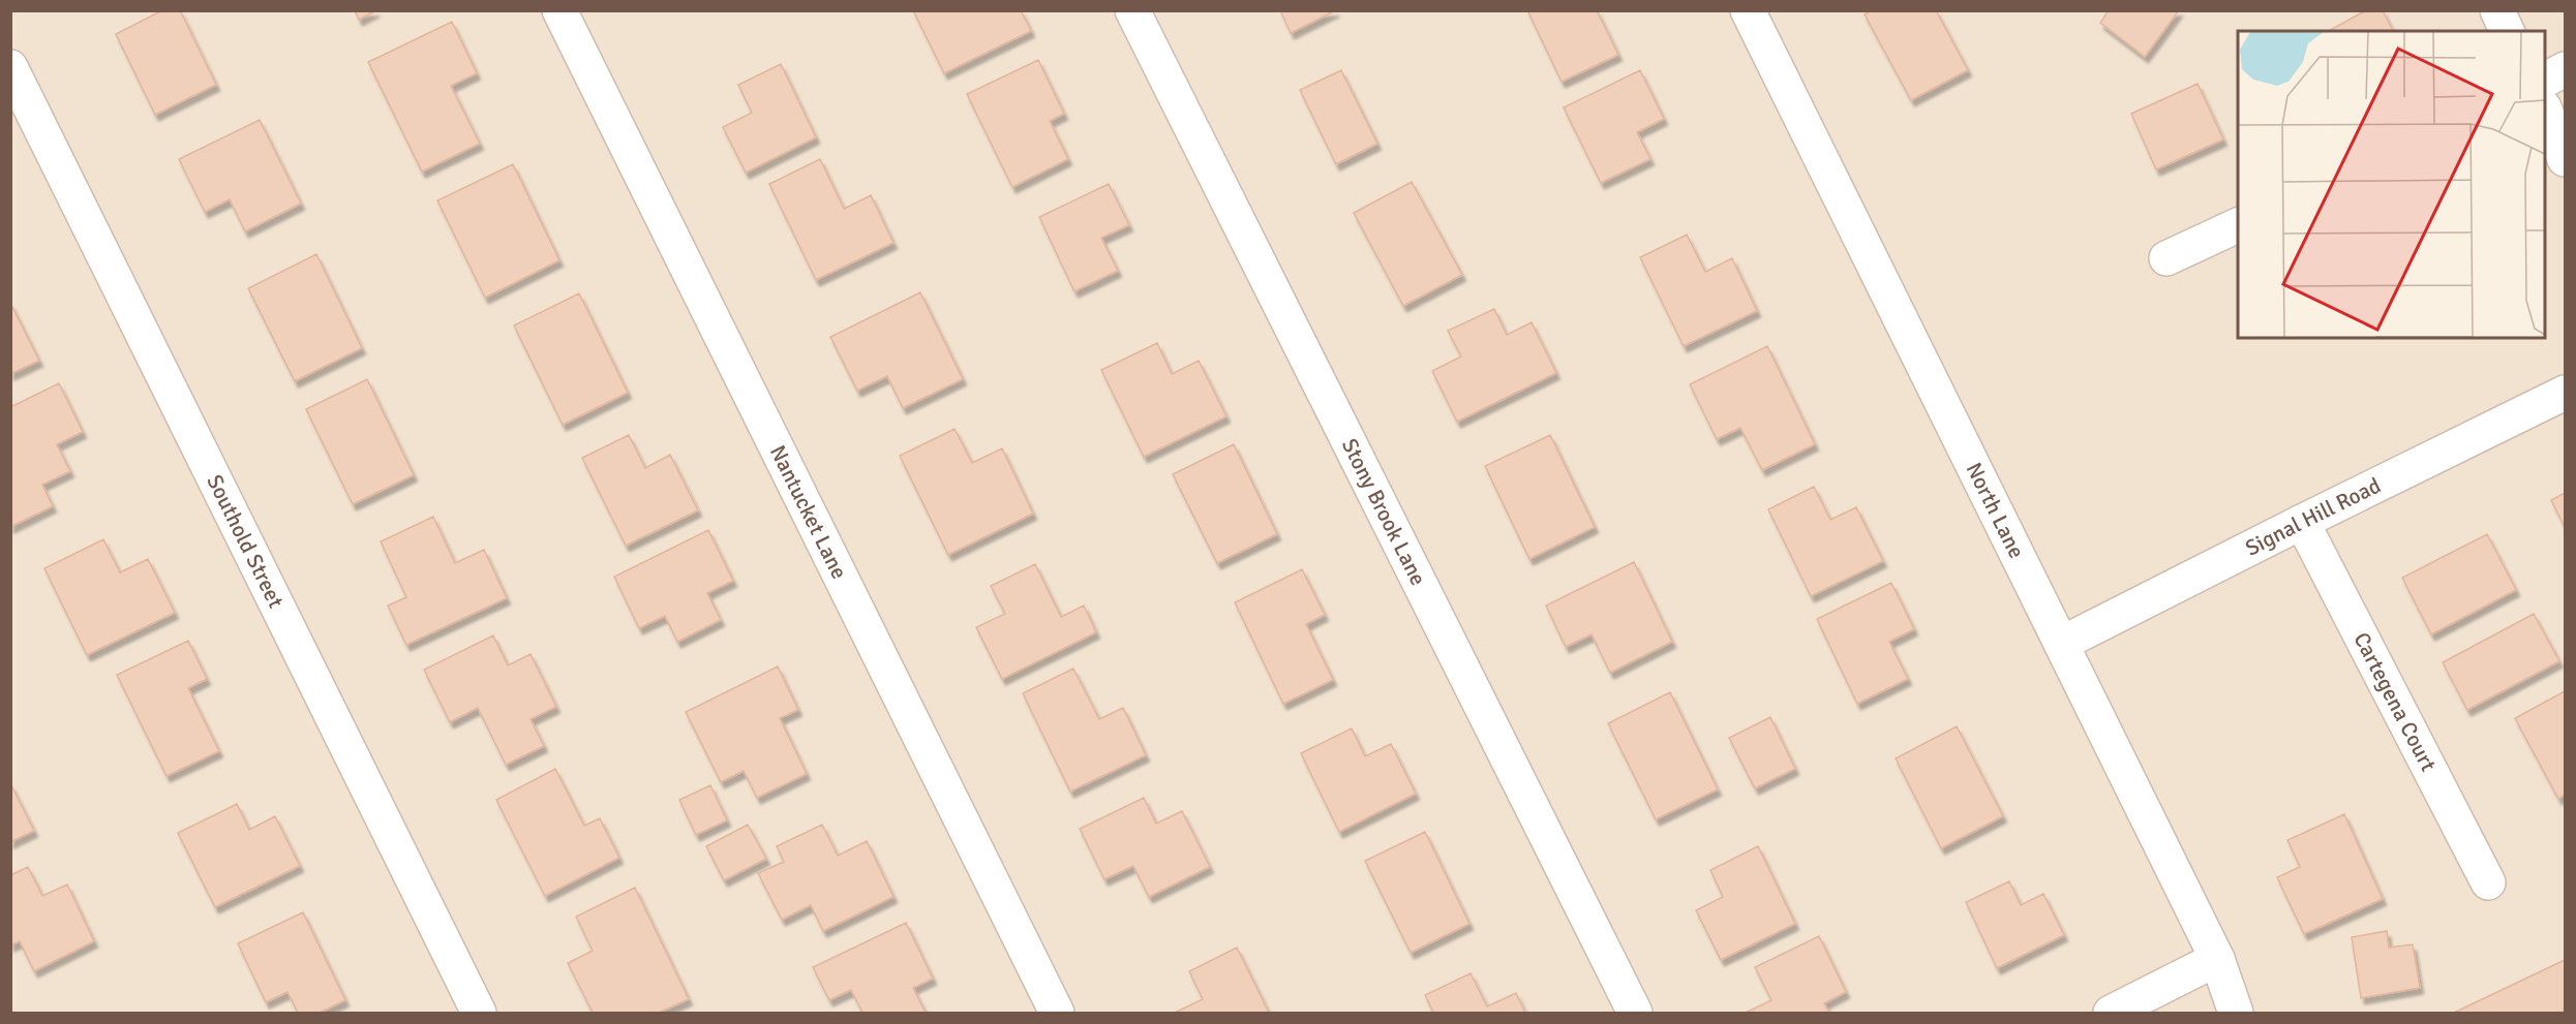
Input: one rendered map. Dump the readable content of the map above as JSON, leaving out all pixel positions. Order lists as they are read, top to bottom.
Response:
{
  "streets": {
    "street": [
      "North Lane",
      "Nantucket Lane",
      "Stony Brook Lane",
      "Signal Hill Road",
      "Southold Street",
      "Cartegena Court"
    ]
  },
  "crossings": [
    ["North Lane", "Signal Hill Road"],
    ["Signal Hill Road", "Cartegena Court"]
  ]
}
